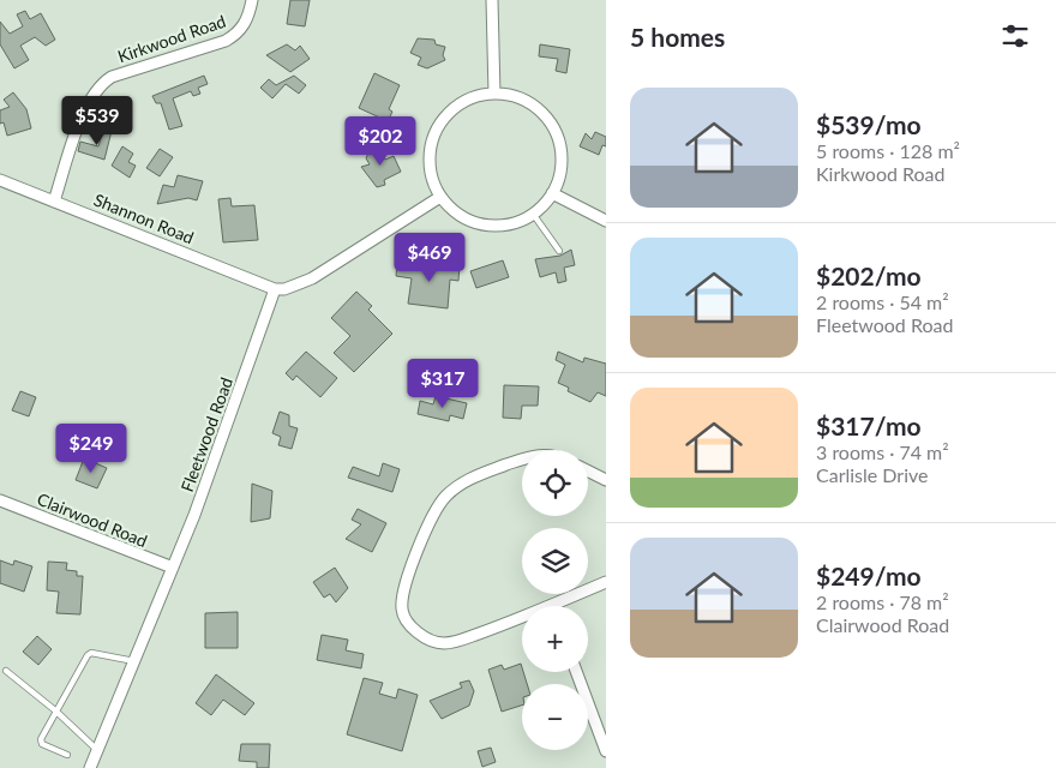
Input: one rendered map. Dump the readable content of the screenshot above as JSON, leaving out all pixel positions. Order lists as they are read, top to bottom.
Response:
{
  "streets": {
    "street": [
      "Kirkwood Road",
      "Shannon Road",
      "Fleetwood Road",
      "Clairwood Road"
    ]
  },
  "crossings": [
    ["Kirkwood Road", "Shannon Road"],
    ["Shannon Road", "Fleetwood Road"],
    ["Fleetwood Road", "Clairwood Road"]
  ],
  "page": {
    "heading": "5 homes",
    "list": [
      {
        "name": "$539/mo",
        "note": "5 rooms · 128 m² · Kirkwood Road"
      },
      {
        "name": "$202/mo",
        "note": "2 rooms · 54 m² · Fleetwood Road"
      },
      {
        "name": "$317/mo",
        "note": "3 rooms · 74 m² · Carlisle Drive"
      },
      {
        "name": "$249/mo",
        "note": "2 rooms · 78 m² · Clairwood Road"
      }
    ],
    "price": [
      "$539",
      "$202",
      "$469",
      "$317",
      "$249"
    ],
    "map_buttons": ["+", "−"]
  }
}
